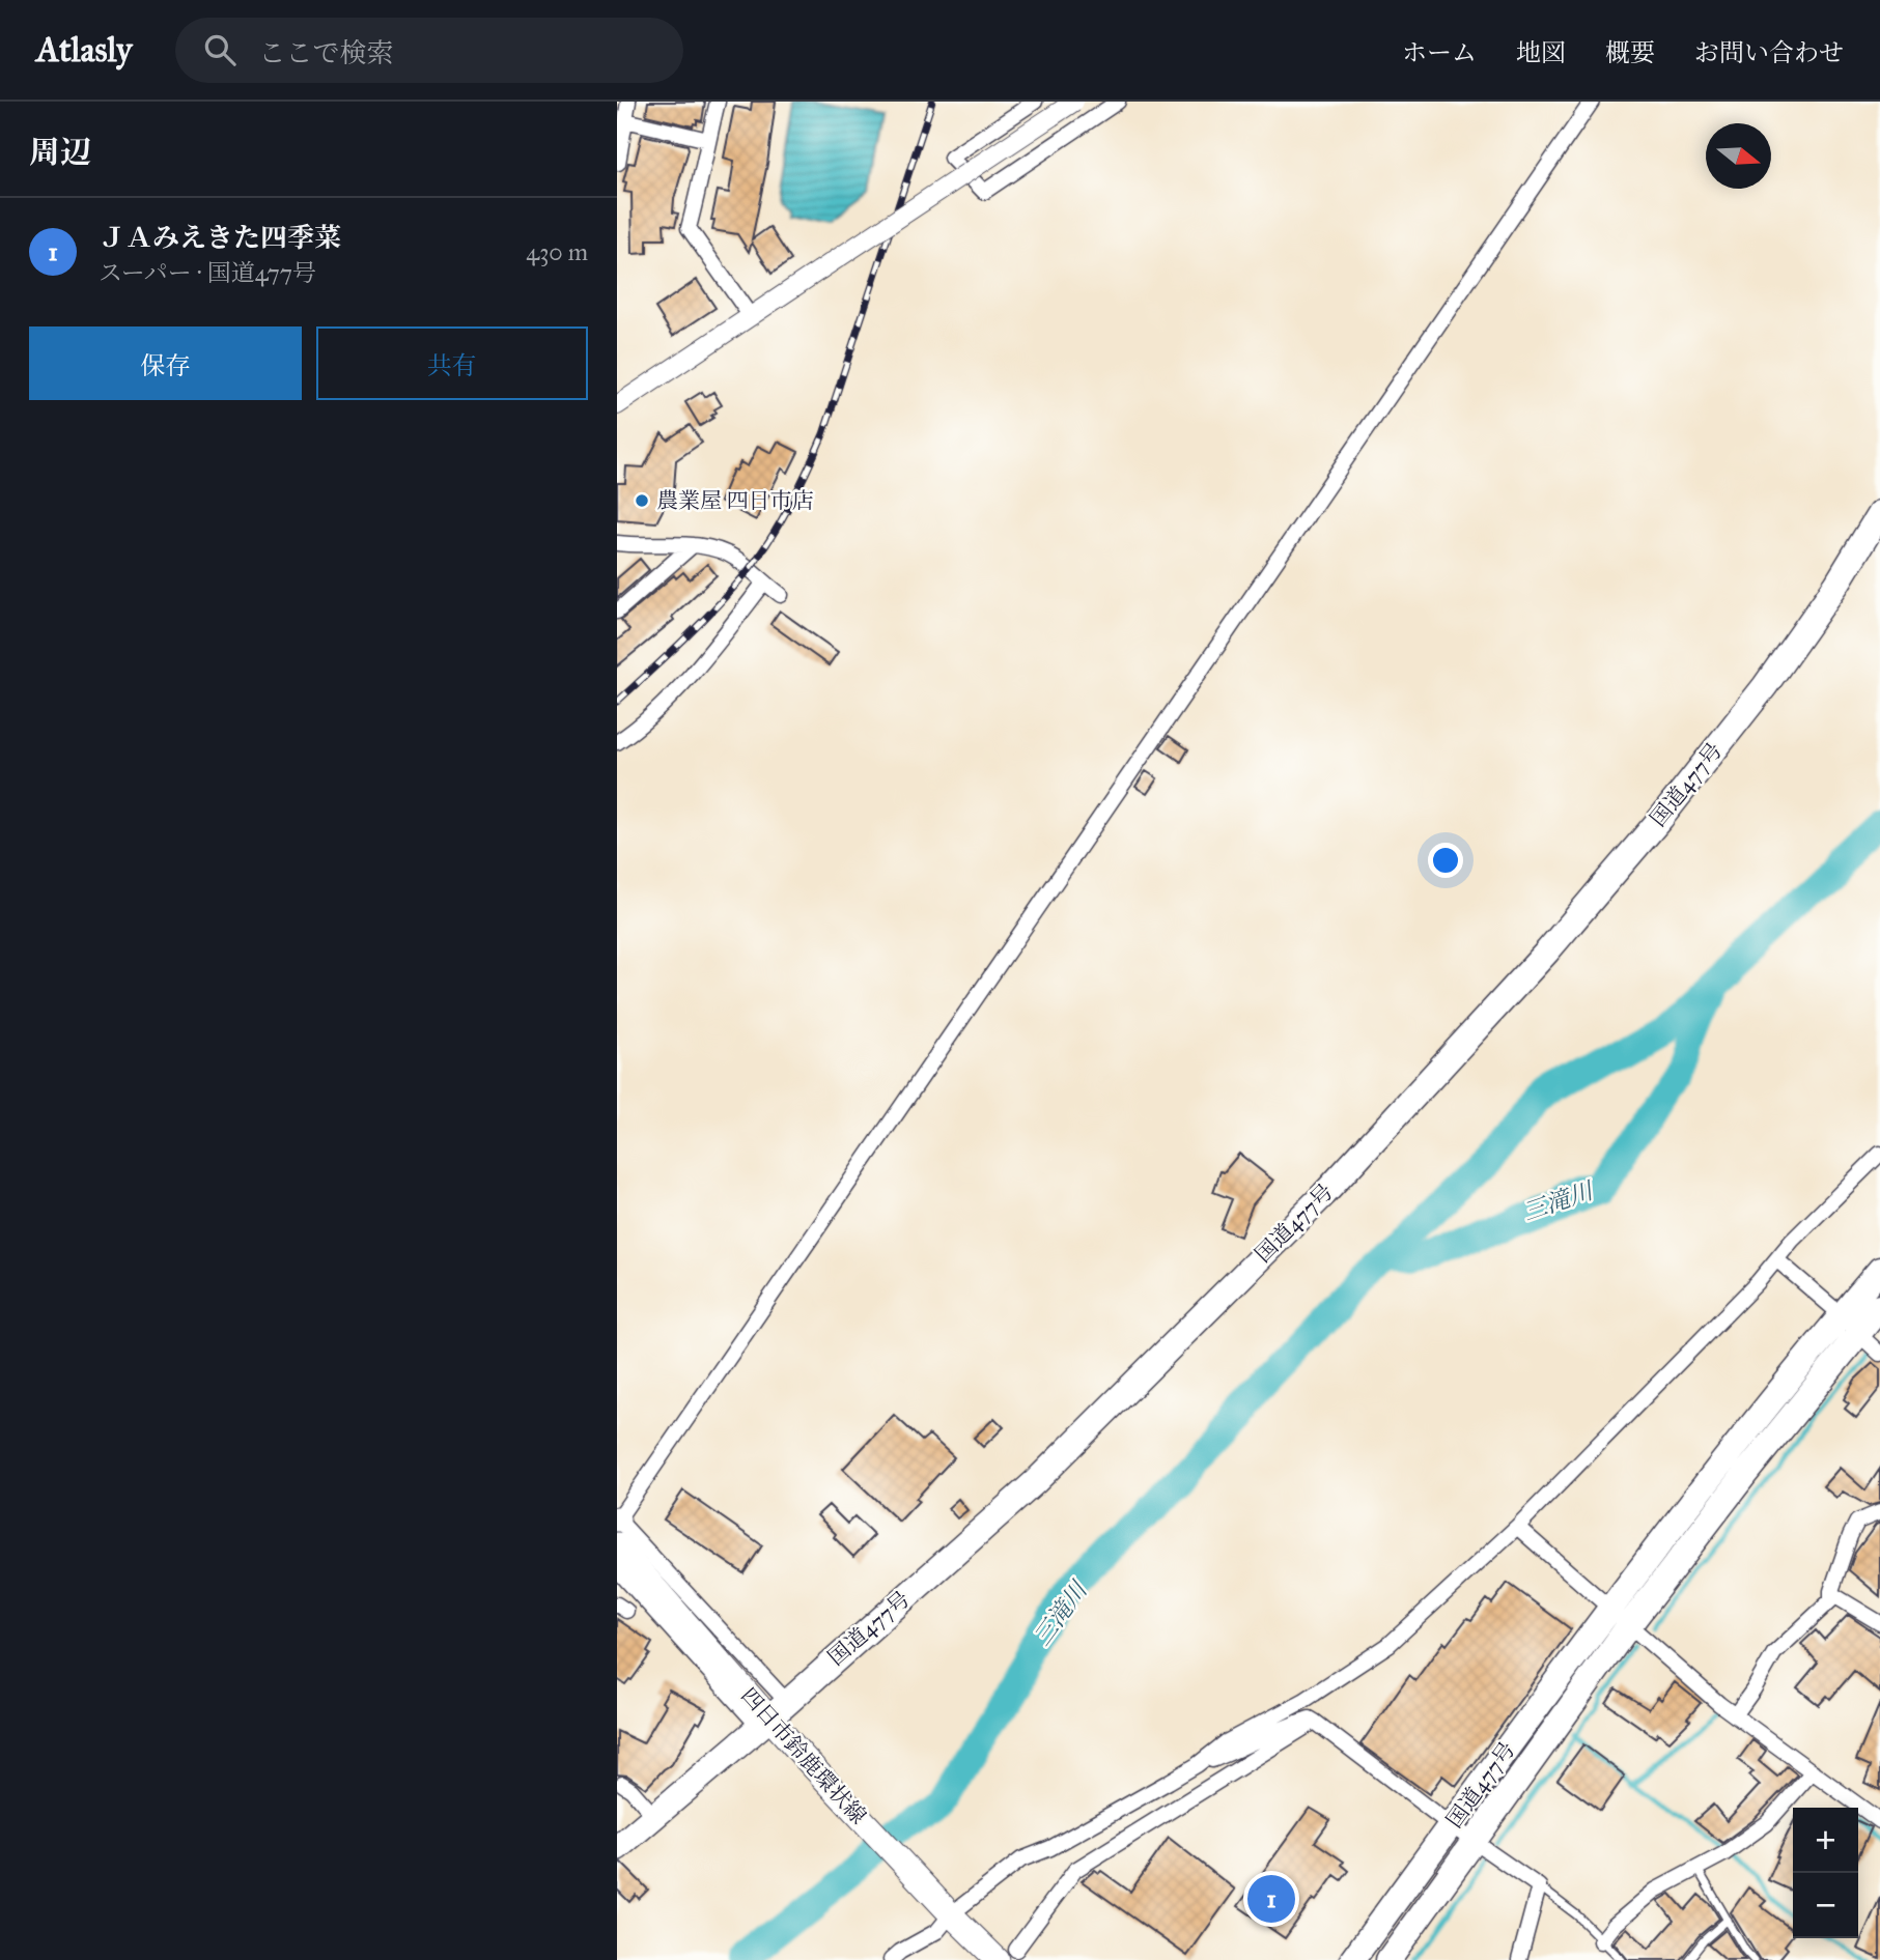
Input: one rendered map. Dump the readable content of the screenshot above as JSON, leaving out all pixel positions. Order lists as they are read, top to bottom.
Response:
{
  "streets": {
    "highway": ["国道477号"],
    "main road": ["四日市鈴鹿環状線"]
  },
  "crossings": [
    ["国道477号", "四日市鈴鹿環状線"]
  ],
  "water": ["三滝川"],
  "places": ["農業屋 四日市店"],
  "north": "right",
  "page": {
    "header": "Atlasly",
    "search": "ここで検索",
    "nav": [
      "ホーム",
      "地図",
      "概要",
      "お問い合わせ"
    ],
    "heading": "周辺",
    "list": [
      {
        "mark": "1",
        "name": "ＪＡみえきた四季菜",
        "note": "スーパー · 国道477号",
        "value": "430 m"
      }
    ],
    "buttons": ["保存", "共有"],
    "map_buttons": ["+", "−"],
    "pins": "1"
  }
}
